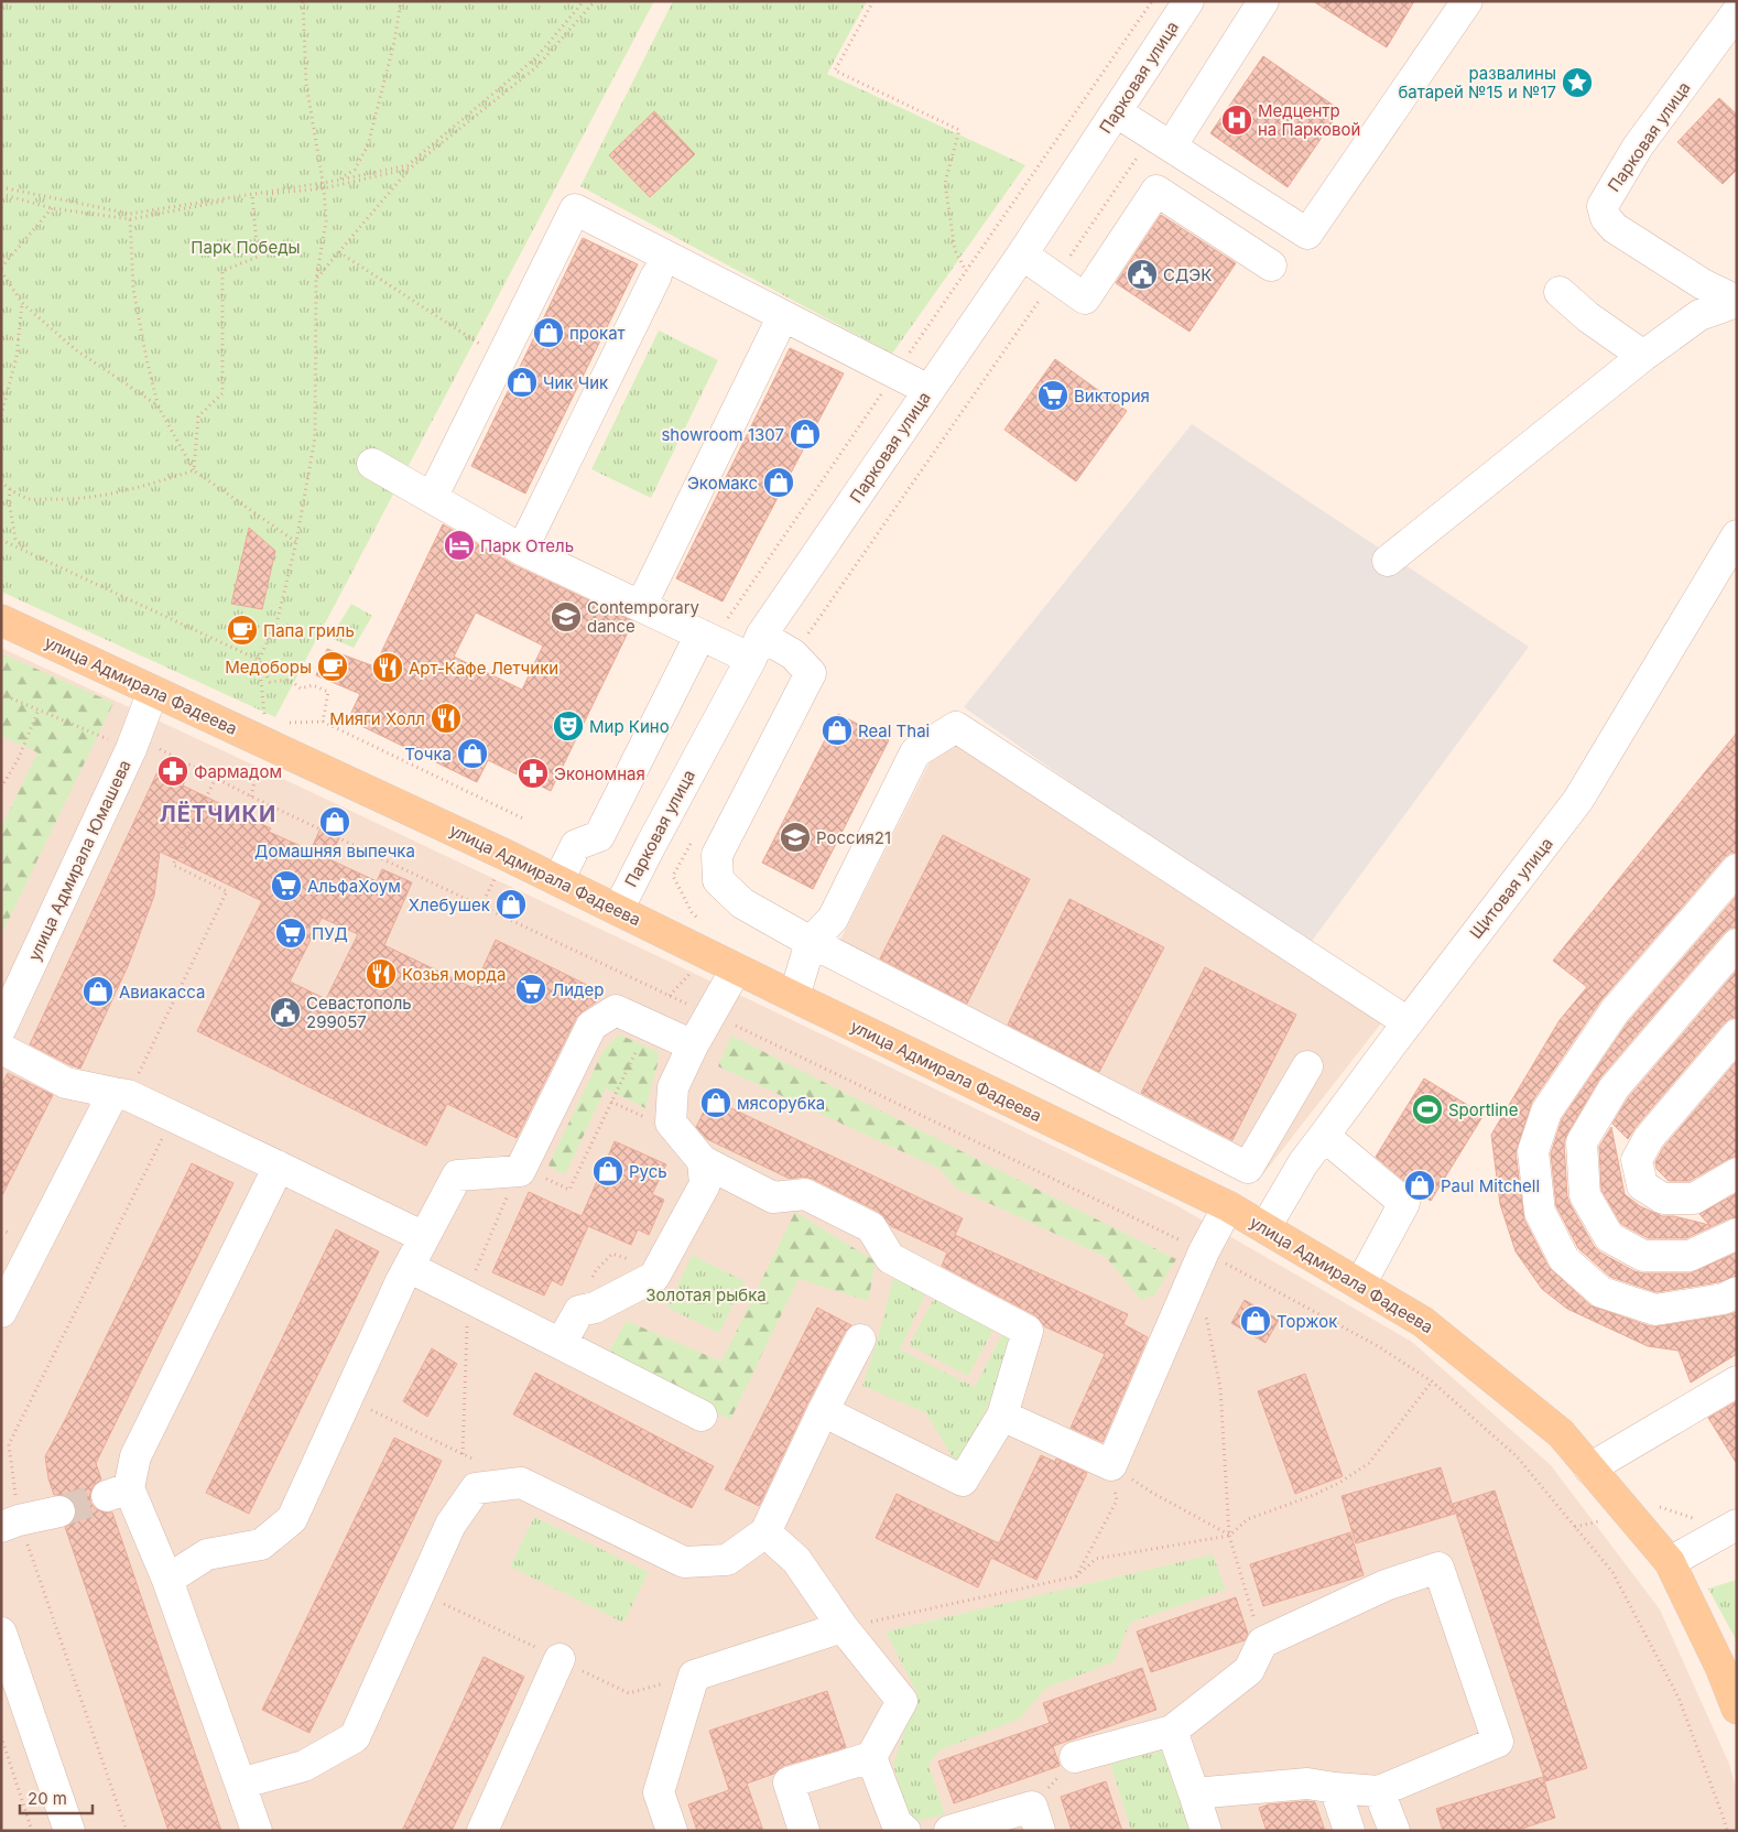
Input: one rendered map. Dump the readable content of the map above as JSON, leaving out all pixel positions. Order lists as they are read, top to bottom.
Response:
{
  "streets": {
    "main road": ["улица Адмирала Фадеева"],
    "street": ["Парковая улица", "улица Адмирала Юмашева", "Щитовая улица"]
  },
  "crossings": [
    ["Парковая улица", "улица Адмирала Фадеева"],
    ["улица Адмирала Фадеева", "улица Адмирала Юмашева"],
    ["улица Адмирала Фадеева", "Щитовая улица"]
  ],
  "districts": ["ЛЁТЧИКИ"],
  "parks": ["Парк Победы", "Золотая рыбка"],
  "places": {
    "place": ["развалины батарей №15 и №17"],
    "hospital": ["Медцентр на Парковой"],
    "public building": ["СДЭК", "Севастополь 299057"],
    "shop": [
      "прокат",
      "Чик Чик",
      "showroom 1307",
      "Экомакс",
      "Real Thai",
      "Точка",
      "Домашняя выпечка",
      "Хлебушек",
      "Авиакасса",
      "мясорубка",
      "Русь",
      "Paul Mitchell",
      "Торжок"
    ],
    "supermarket": [
      "Виктория",
      "АльфаХоум",
      "ПУД",
      "Лидер"
    ],
    "hotel": ["Парк Отель"],
    "school or university": ["Contemporary dance", "Россия21"],
    "cafe": ["Папа гриль", "Медоборы"],
    "restaurant": ["Арт-Кафе Летчики", "Мияги Холл", "Козья морда"],
    "theatre": ["Мир Кино"],
    "pharmacy": ["Фармадом", "Экономная"],
    "sports": ["Sportline"]
  },
  "scale_bar": "20 m"
}
